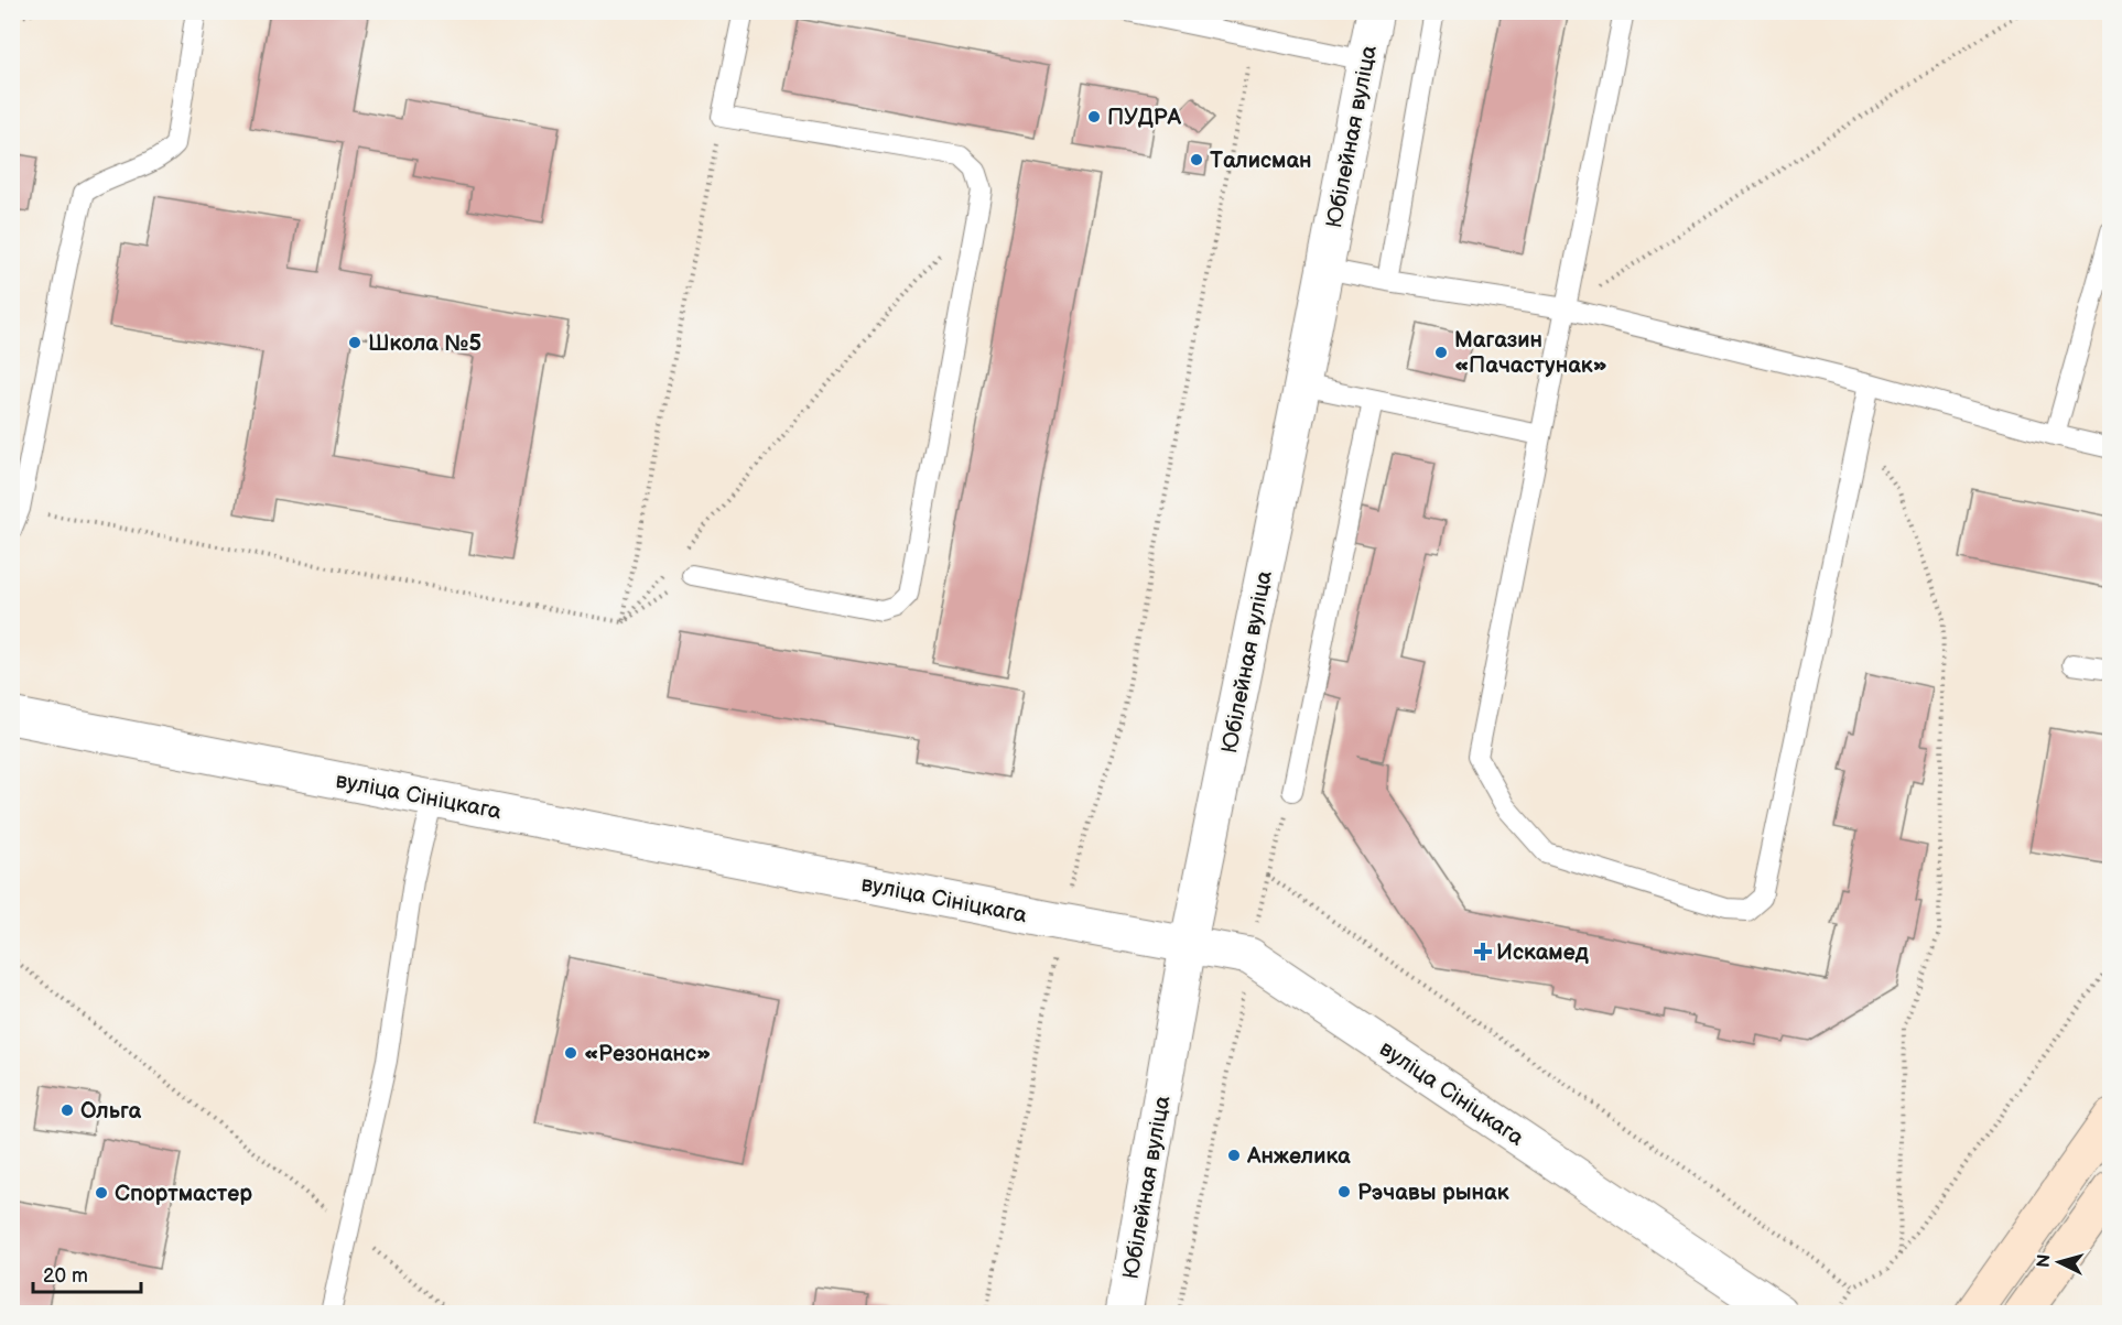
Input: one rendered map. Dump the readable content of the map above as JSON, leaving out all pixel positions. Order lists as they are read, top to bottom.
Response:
{
  "streets": {
    "street": ["Юбілейная вуліца", "вуліца Сініцкага"]
  },
  "crossings": [
    ["Юбілейная вуліца", "вуліца Сініцкага"]
  ],
  "places": {
    "other": [
      "ПУДРА",
      "Талисман",
      "Школа №5",
      "Магазин «Пачастунак»",
      "«Резонанс»",
      "Ольга",
      "Анжелика",
      "Рэчавы рынак",
      "Спортмастер"
    ],
    "health": ["Искамед"]
  },
  "scale_bar": "20 m",
  "north": "left"
}
